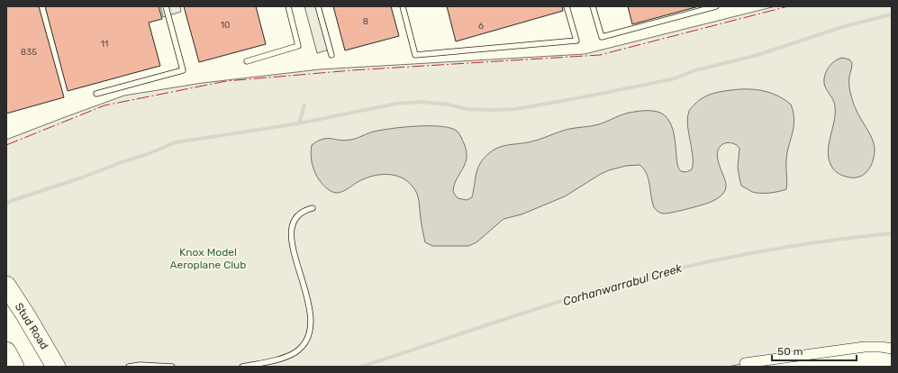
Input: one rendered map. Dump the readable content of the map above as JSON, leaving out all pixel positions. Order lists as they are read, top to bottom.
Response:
{
  "streets": {
    "highway": ["Stud Road"]
  },
  "water": ["Corhanwarrabul Creek"],
  "parks": ["Knox Model Aeroplane Club"],
  "house_numbers": [
    "8",
    "10",
    "6",
    "11",
    "835"
  ],
  "scale_bar": "50 m"
}
